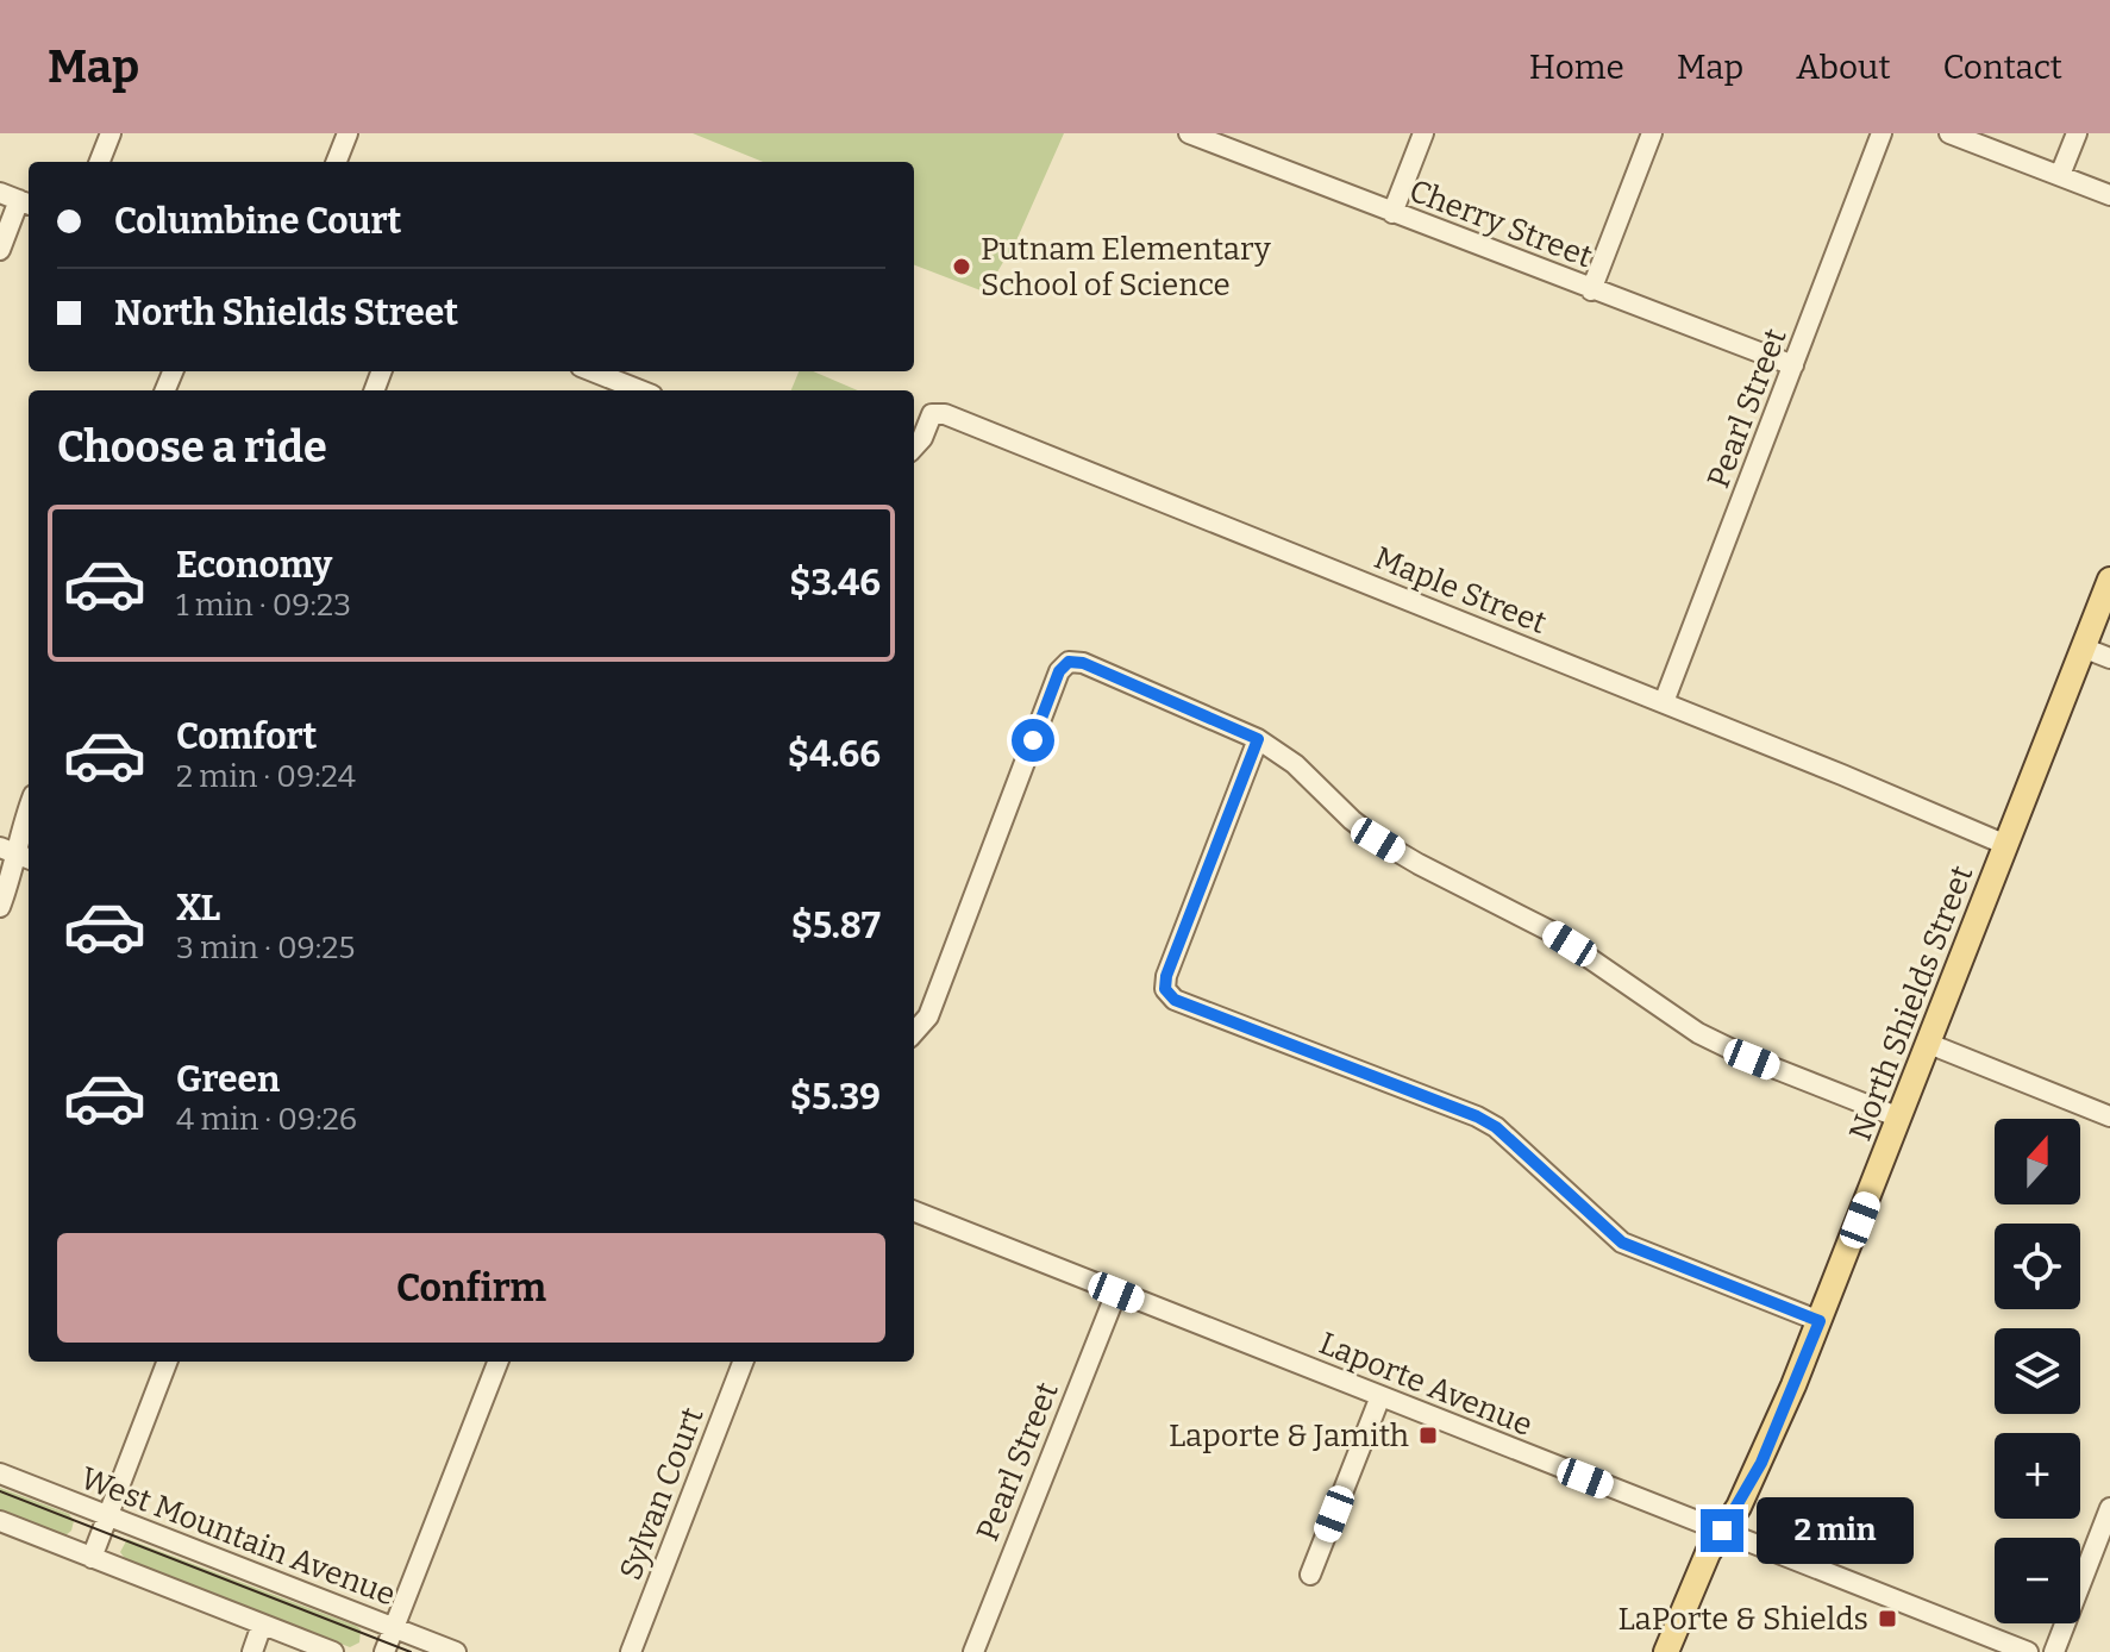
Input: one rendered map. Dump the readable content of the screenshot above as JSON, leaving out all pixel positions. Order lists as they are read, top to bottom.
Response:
{
  "streets": {
    "main road": ["North Shields Street"],
    "street": [
      "Cherry Street",
      "Pearl Street",
      "Maple Street",
      "Laporte Avenue",
      "Sylvan Court",
      "West Mountain Avenue"
    ]
  },
  "crossings": [
    ["Cherry Street", "Pearl Street"],
    ["Pearl Street", "Maple Street"],
    ["Pearl Street", "Laporte Avenue"],
    ["Maple Street", "North Shields Street"],
    ["North Shields Street", "Laporte Avenue"]
  ],
  "places": {
    "other": ["Putnam Elementary School of Science"],
    "transit": ["Laporte & Jamith", "LaPorte & Shields"]
  },
  "north": "top",
  "page": {
    "header": "Map",
    "nav": [
      "Home",
      "Map",
      "About",
      "Contact"
    ],
    "banner": ["Columbine Court", "North Shields Street"],
    "heading": "Choose a ride",
    "list": [
      {
        "name": "Economy",
        "note": "1 min · 09:23",
        "value": "$3.46"
      },
      {
        "name": "Comfort",
        "note": "2 min · 09:24",
        "value": "$4.66"
      },
      {
        "name": "XL",
        "note": "3 min · 09:25",
        "value": "$5.87"
      },
      {
        "name": "Green",
        "note": "4 min · 09:26",
        "value": "$5.39"
      }
    ],
    "map_buttons": ["+", "−"],
    "buttons": "Confirm",
    "bubble": "2 min"
  }
}
